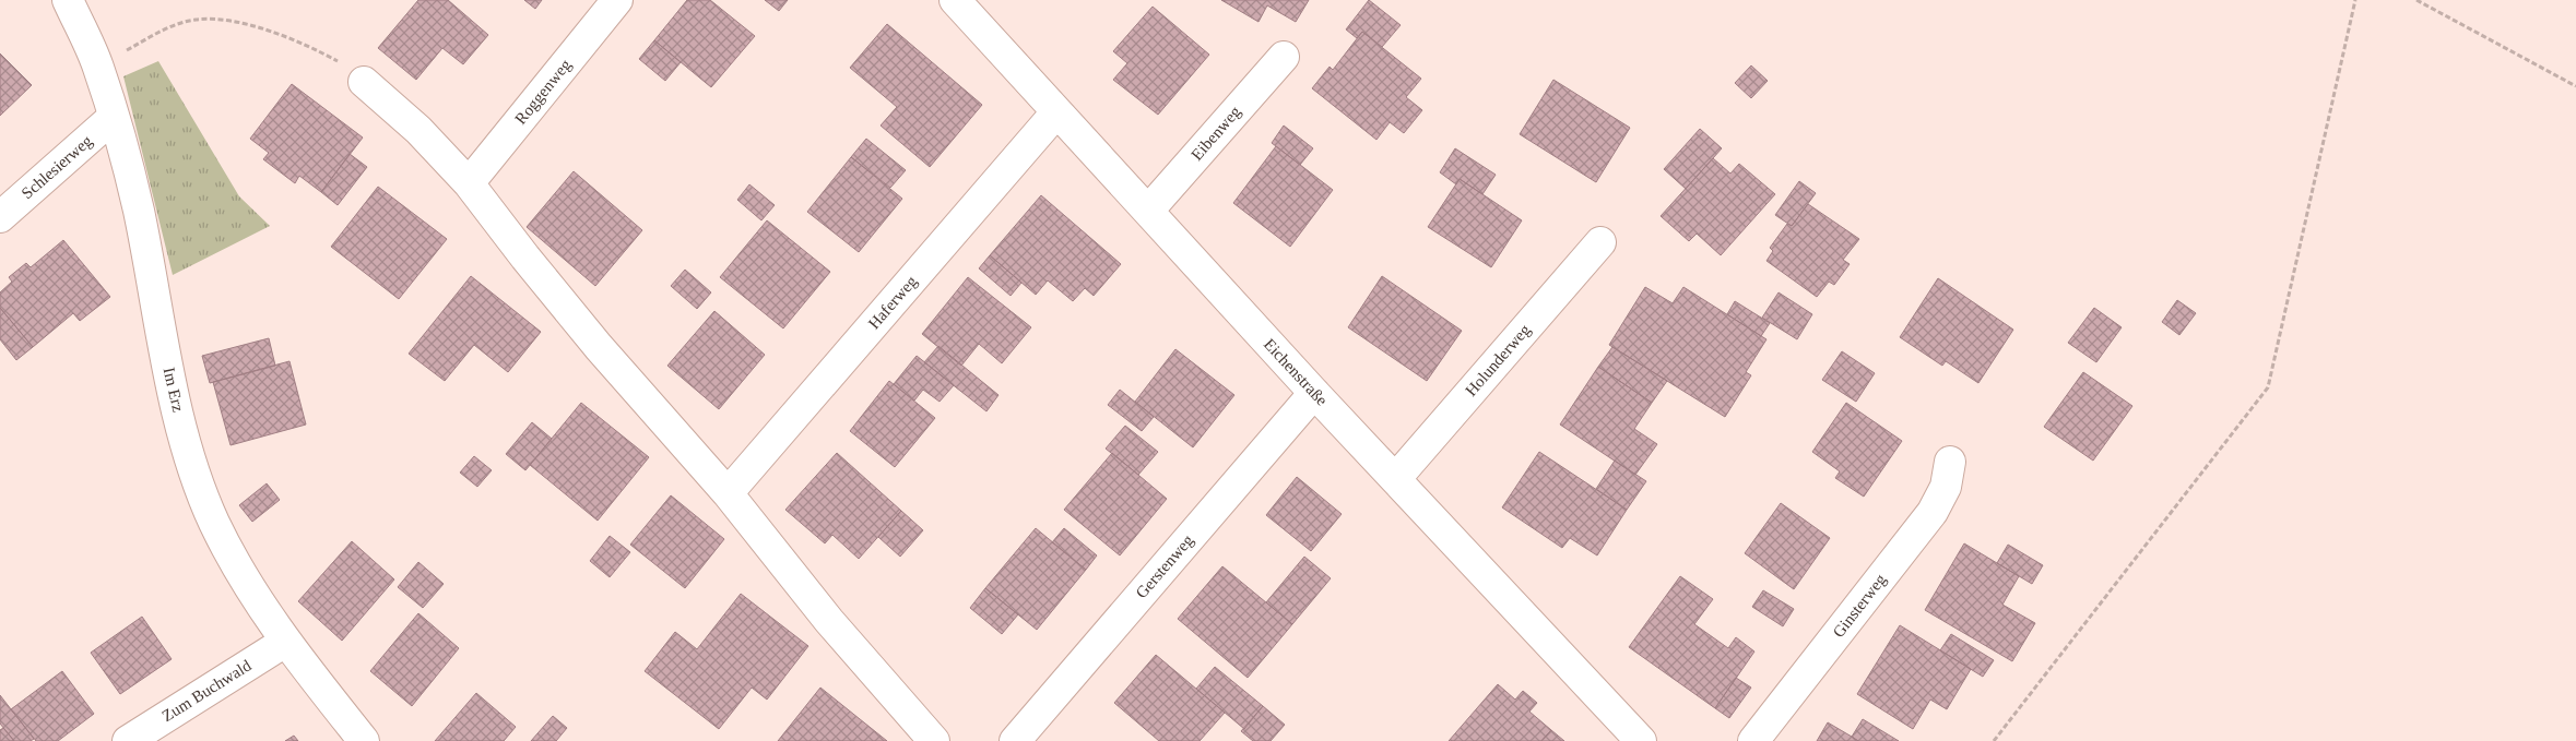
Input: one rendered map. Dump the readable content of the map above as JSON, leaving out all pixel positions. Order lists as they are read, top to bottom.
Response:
{
  "streets": {
    "street": [
      "Roggenweg",
      "Eibenweg",
      "Schlesierweg",
      "Haferweg",
      "Holunderweg",
      "Eichenstraße",
      "Im Erz",
      "Gerstenweg",
      "Ginsterweg",
      "Zum Buchwald"
    ]
  },
  "crossings": [
    ["Eibenweg", "Eichenstraße"],
    ["Schlesierweg", "Im Erz"],
    ["Haferweg", "Eichenstraße"],
    ["Holunderweg", "Eichenstraße"],
    ["Eichenstraße", "Gerstenweg"],
    ["Im Erz", "Zum Buchwald"]
  ]
}
